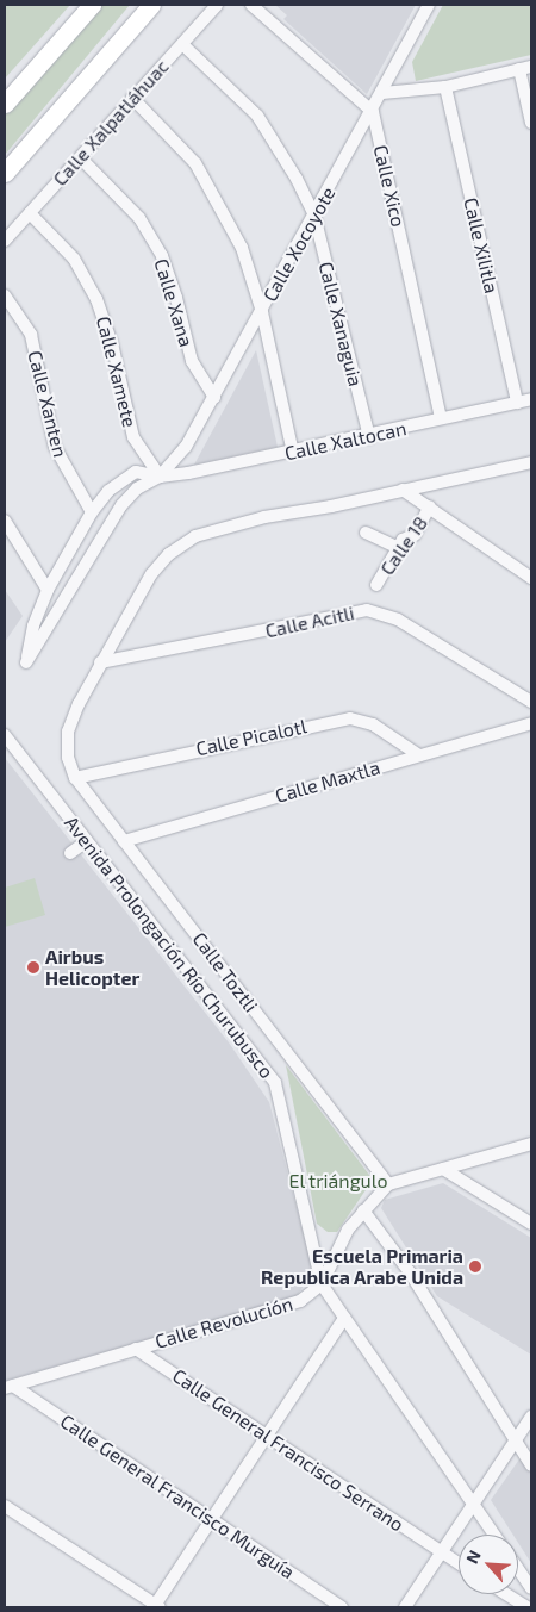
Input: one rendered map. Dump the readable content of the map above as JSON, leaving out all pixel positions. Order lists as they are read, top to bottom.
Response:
{
  "streets": {
    "street": [
      "Calle Xalpatláhuac",
      "Calle Xico",
      "Calle Xocoyote",
      "Calle Xilitla",
      "Calle Xana",
      "Calle Xanaguia",
      "Calle Xamete",
      "Calle Xanten",
      "Calle Xaltocan",
      "Calle 18",
      "Calle Acitli",
      "Calle Picalotl",
      "Calle Maxtla",
      "Avenida Prolongación Río Churubusco",
      "Calle Toztli",
      "Calle Revolución",
      "Calle General Francisco Serrano",
      "Calle General Francisco Murguía"
    ]
  },
  "crossings": [
    ["Calle Xalpatláhuac", "Calle Xana"],
    ["Calle Xalpatláhuac", "Calle Xanaguia"],
    ["Calle Xalpatláhuac", "Calle Xamete"],
    ["Calle Xico", "Calle Xocoyote"],
    ["Calle Xico", "Calle Xaltocan"],
    ["Calle Xocoyote", "Calle Xana"],
    ["Calle Xocoyote", "Calle Xanaguia"],
    ["Calle Xocoyote", "Calle Xamete"],
    ["Calle Xocoyote", "Calle Xanten"],
    ["Calle Xocoyote", "Calle Xaltocan"],
    ["Calle Xilitla", "Calle Xaltocan"],
    ["Calle Xanaguia", "Calle Xaltocan"],
    ["Calle Xamete", "Calle Xaltocan"],
    ["Calle Acitli", "Calle Toztli"],
    ["Calle Picalotl", "Calle Maxtla"],
    ["Calle Picalotl", "Calle Toztli"],
    ["Calle Maxtla", "Calle Toztli"],
    ["Avenida Prolongación Río Churubusco", "Calle Revolución"],
    ["Calle Revolución", "Calle General Francisco Serrano"],
    ["Calle Revolución", "Calle General Francisco Murguía"]
  ],
  "parks": ["El triángulo"],
  "places": ["Airbus Helicopter", "Escuela Primaria Republica Arabe Unida"],
  "north": "top left"
}
